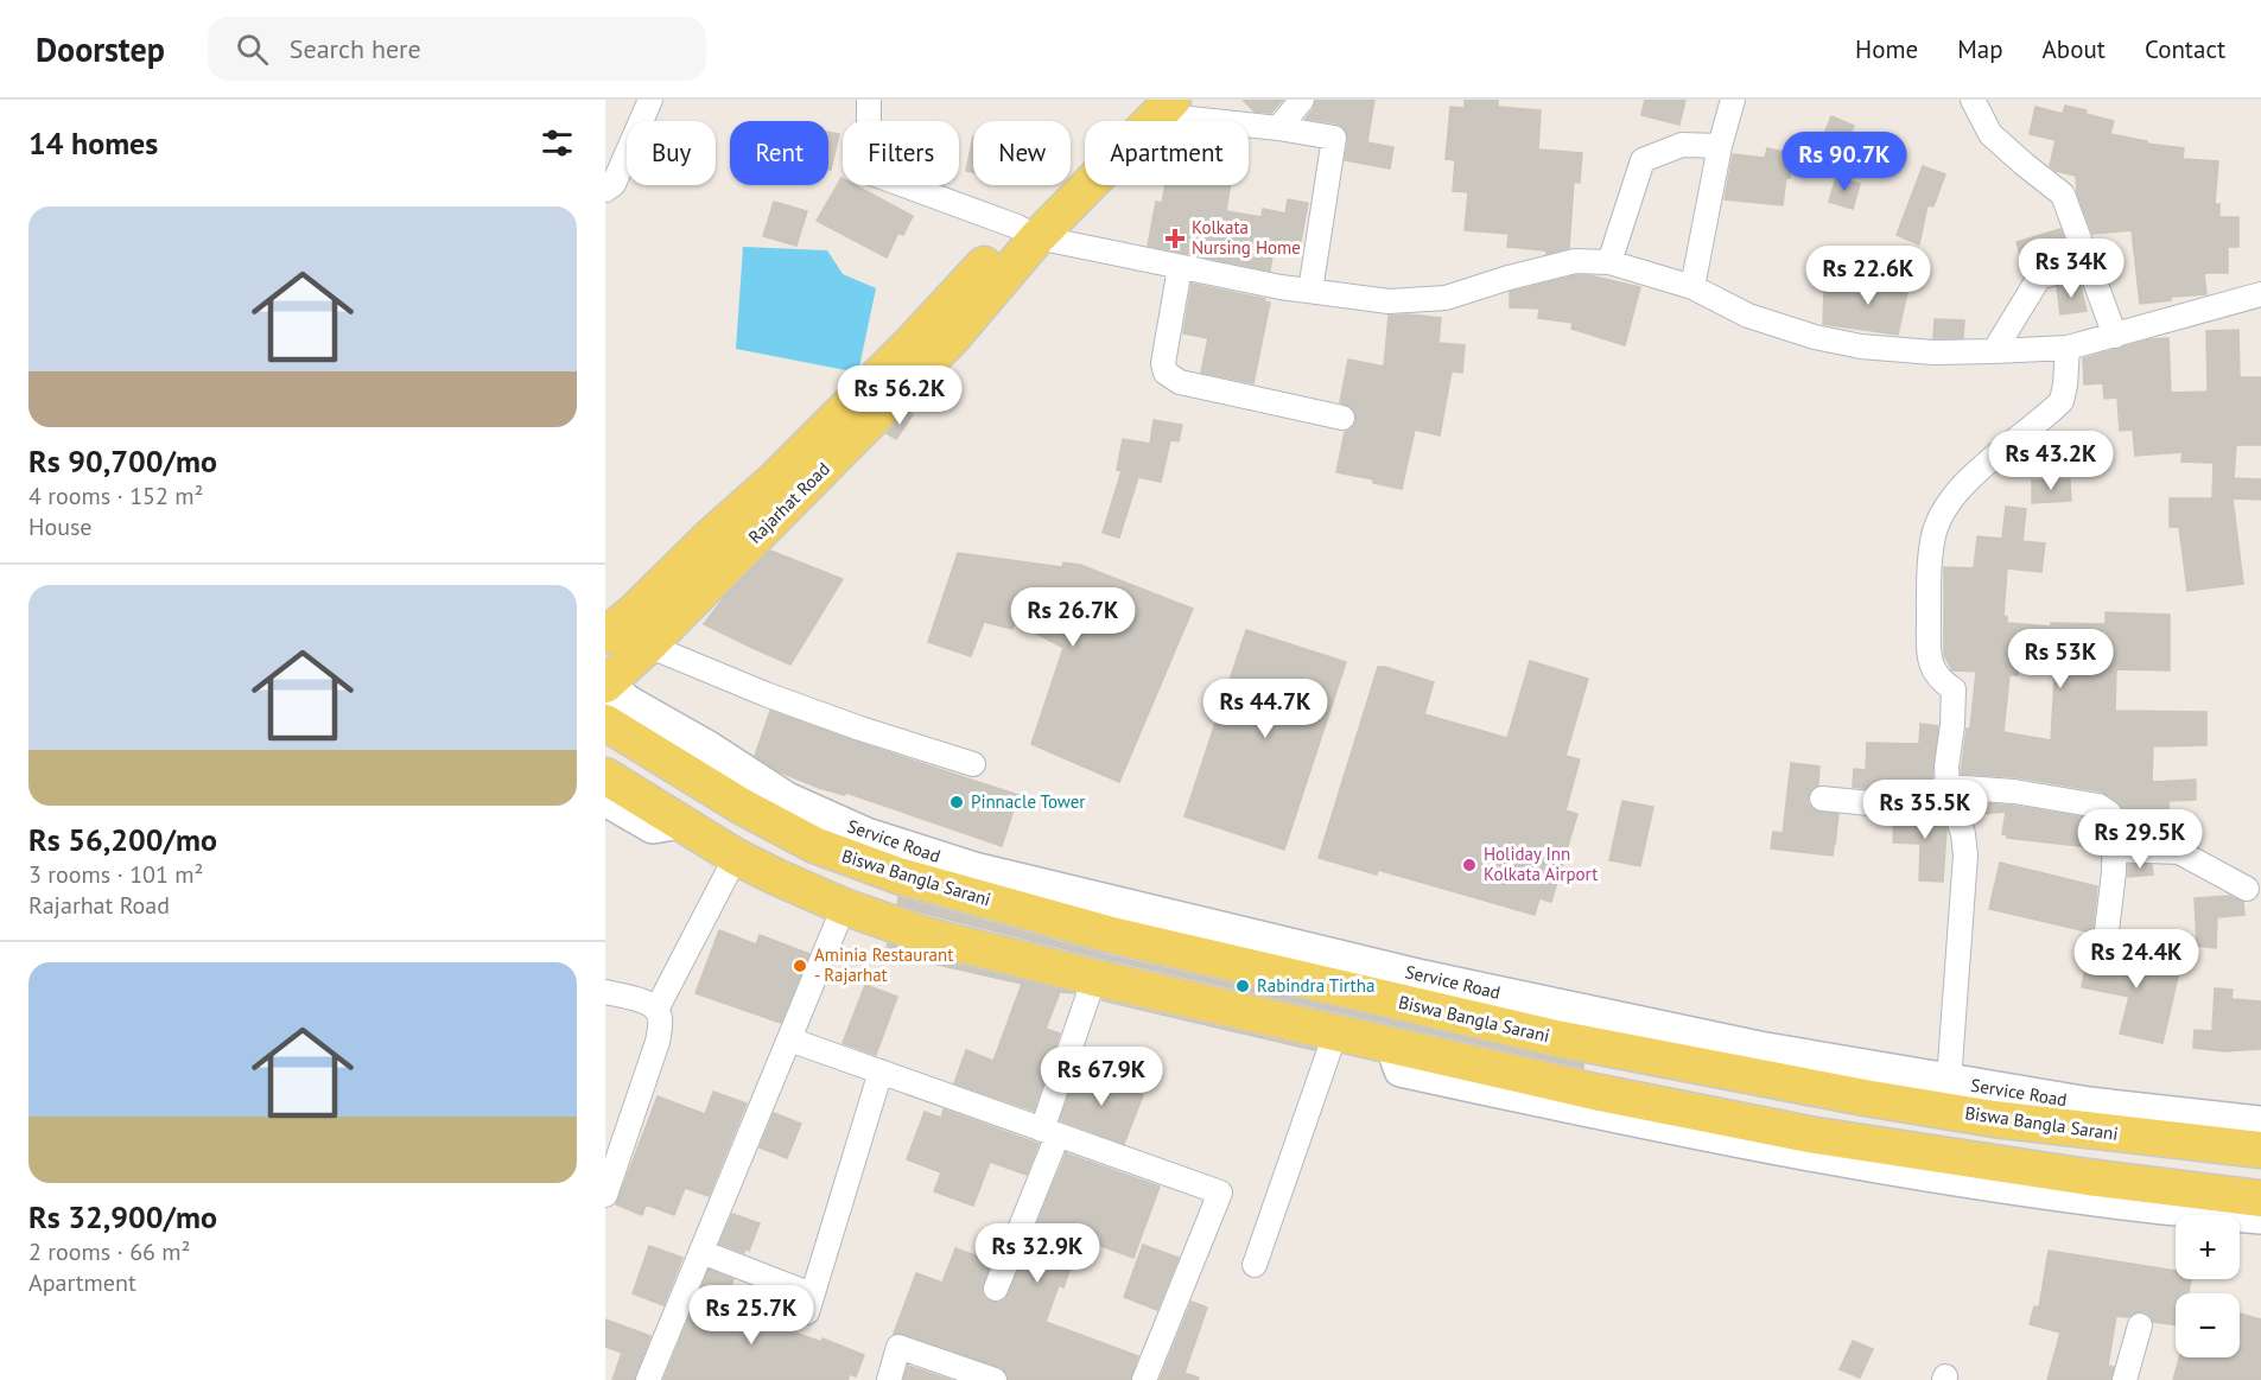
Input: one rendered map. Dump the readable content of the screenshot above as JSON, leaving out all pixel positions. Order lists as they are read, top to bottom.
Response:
{
  "streets": {
    "main road": ["Rajarhat Road", "Biswa Bangla Sarani"],
    "street": ["Service Road"]
  },
  "crossings": [
    ["Rajarhat Road", "Service Road"]
  ],
  "places": {
    "health": ["Kolkata Nursing Home"],
    "other": [
      "Pinnacle Tower",
      "Holiday Inn Kolkata Airport",
      "Aminia Restaurant - Rajarhat",
      "Rabindra Tirtha"
    ]
  },
  "page": {
    "header": "Doorstep",
    "search": "Search here",
    "nav": [
      "Home",
      "Map",
      "About",
      "Contact"
    ],
    "heading": "14 homes",
    "chip": [
      "Buy",
      "Rent",
      "Filters",
      "New",
      "Apartment"
    ],
    "price": [
      "Rs 90.7K",
      "Rs 34K",
      "Rs 22.6K",
      "Rs 56.2K",
      "Rs 43.2K",
      "Rs 26.7K",
      "Rs 53K",
      "Rs 44.7K",
      "Rs 35.5K",
      "Rs 29.5K",
      "Rs 24.4K",
      "Rs 67.9K",
      "Rs 32.9K",
      "Rs 25.7K"
    ],
    "list": [
      {
        "name": "Rs 90,700/mo",
        "note": "4 rooms · 152 m² · House"
      },
      {
        "name": "Rs 56,200/mo",
        "note": "3 rooms · 101 m² · Rajarhat Road"
      },
      {
        "name": "Rs 32,900/mo",
        "note": "2 rooms · 66 m² · Apartment"
      }
    ],
    "map_buttons": ["+", "−"]
  }
}
